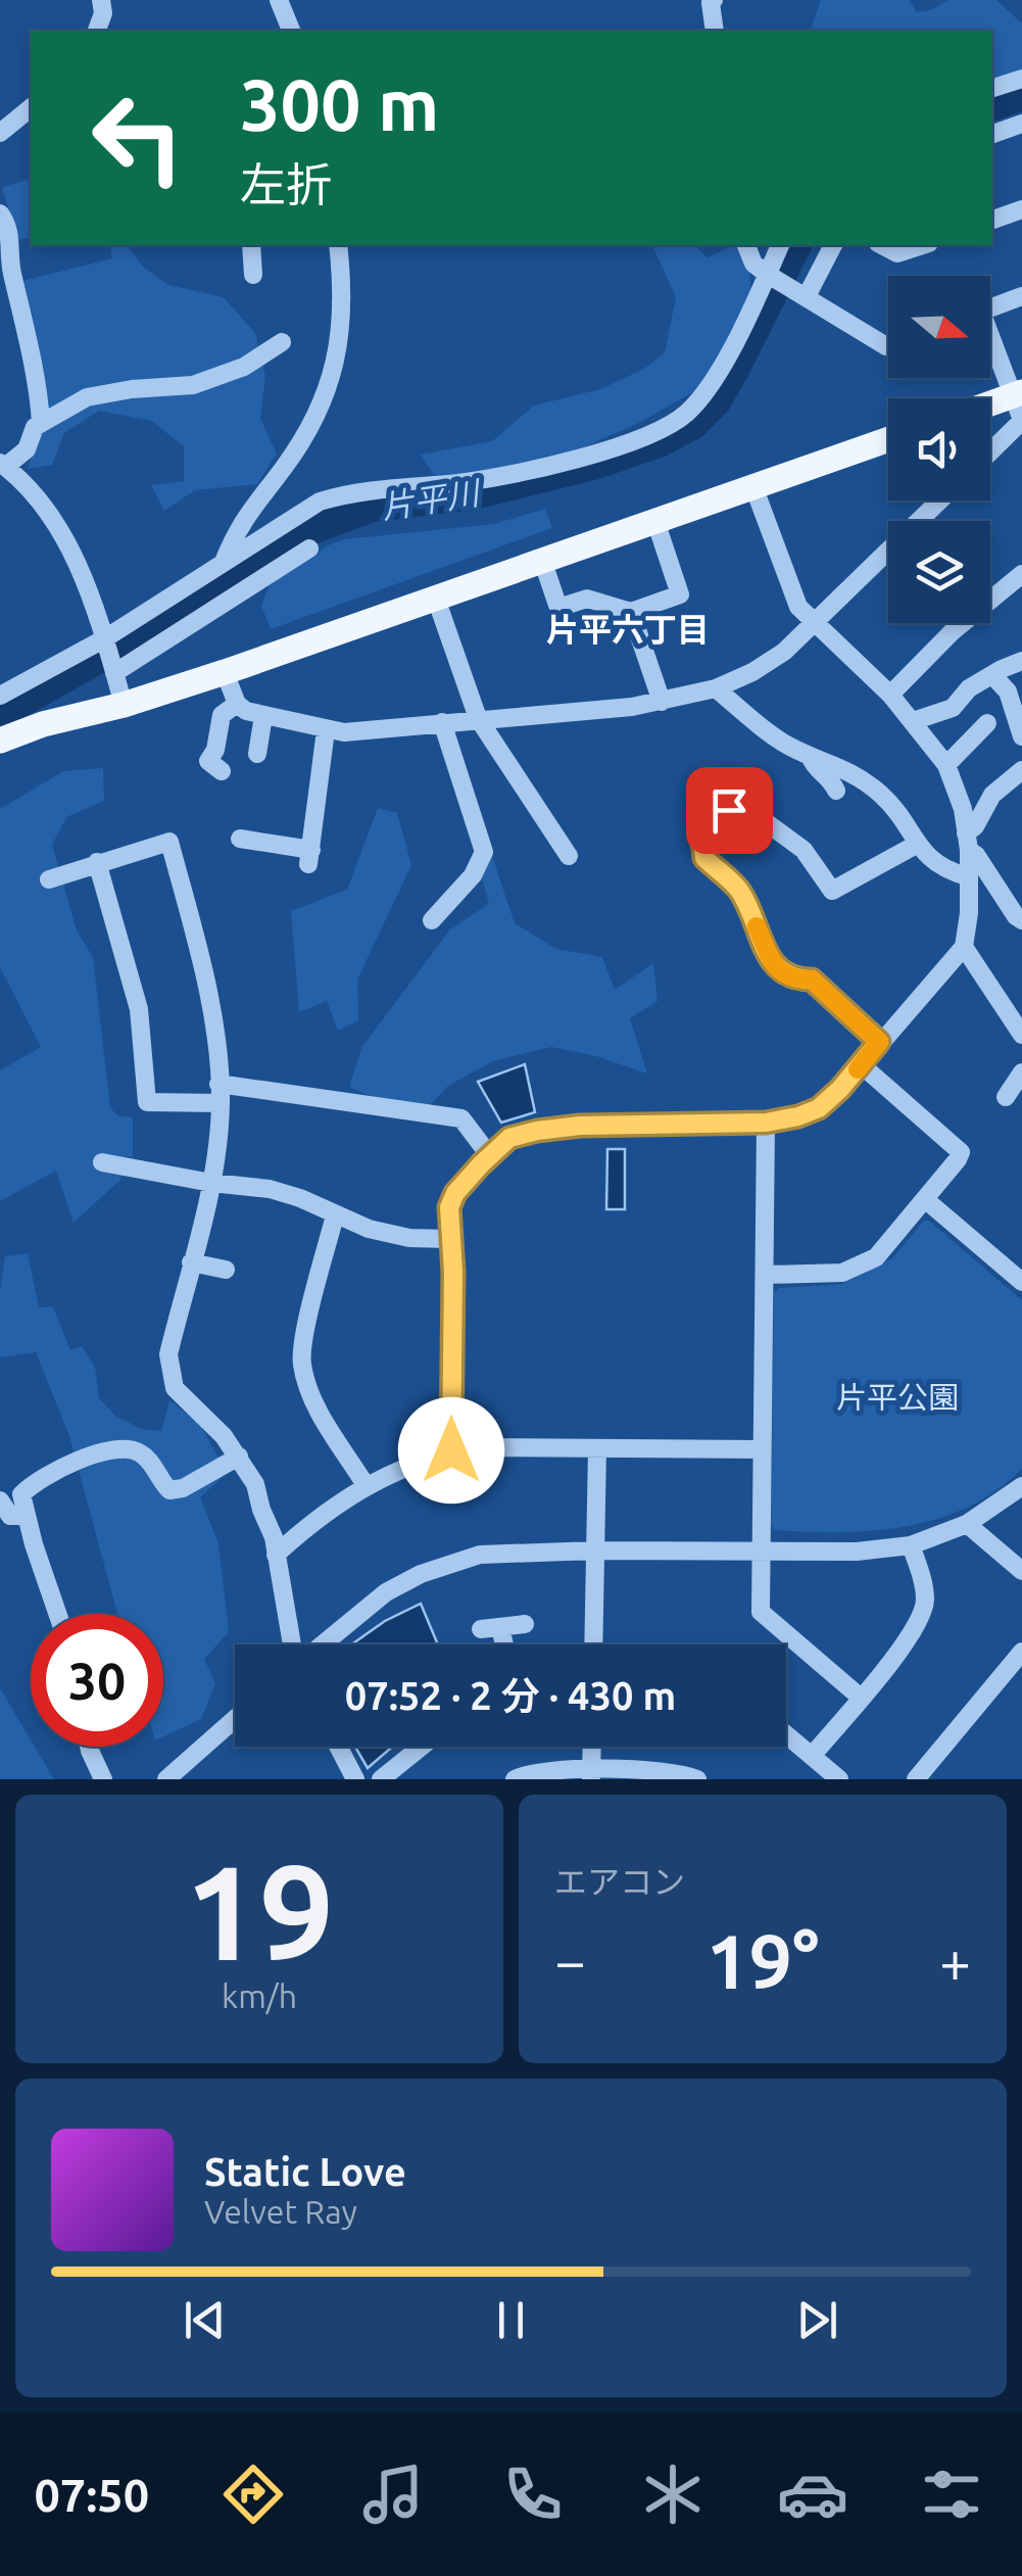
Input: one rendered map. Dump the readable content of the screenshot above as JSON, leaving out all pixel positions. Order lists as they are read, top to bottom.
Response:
{
  "districts": ["片平六丁目"],
  "water": ["片平川"],
  "parks": ["片平公園"],
  "north": "right",
  "page": {
    "turn": ["300 m", "左折"],
    "limit": "30",
    "trip": "07:52 · 2 分 · 430 m",
    "tile": [
      ["19", "km/h"],
      "エアコン"
    ],
    "heat": ["−", "19°", "+"],
    "song": ["Static Love", "Velvet Ray"],
    "tabs": "07:50"
  }
}
